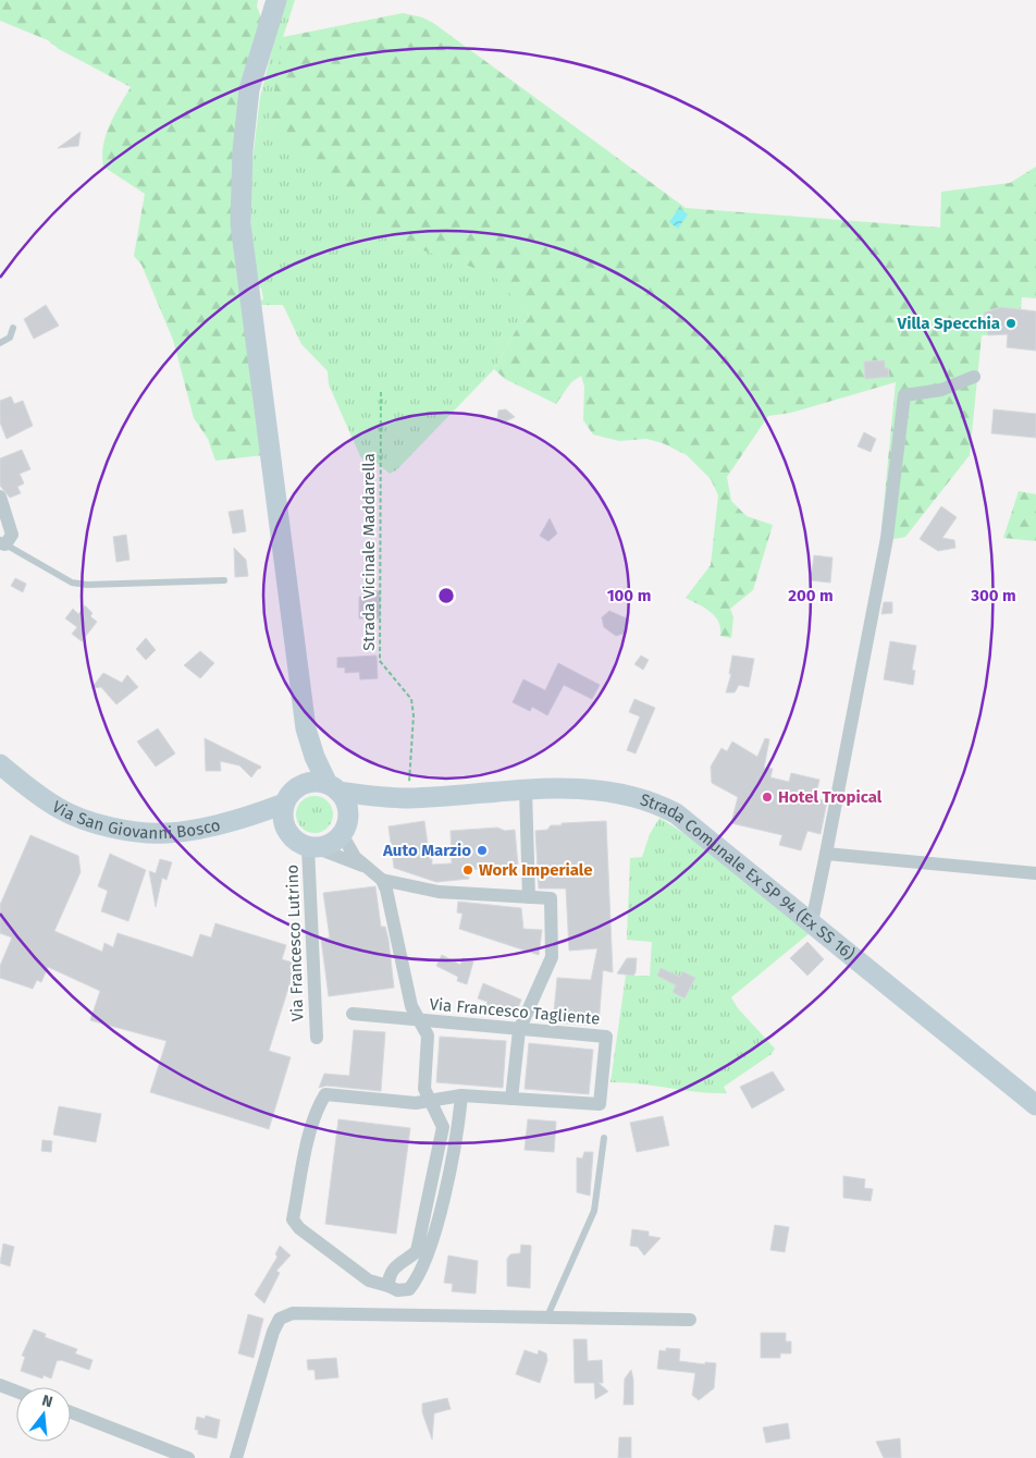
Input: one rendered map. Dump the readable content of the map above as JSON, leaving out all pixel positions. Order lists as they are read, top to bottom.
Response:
{
  "streets": {
    "main road": ["Via San Giovanni Bosco", "Strada Comunale Ex SP 94 (Ex SS 16)"],
    "street": ["Via Francesco Lutrino", "Via Francesco Tagliente"],
    "path": ["Strada Vicinale Maddarella"]
  },
  "crossings": [
    ["Strada Vicinale Maddarella", "Strada Comunale Ex SP 94 (Ex SS 16)"],
    ["Via San Giovanni Bosco", "Strada Comunale Ex SP 94 (Ex SS 16)"],
    ["Via San Giovanni Bosco", "Via Francesco Lutrino"],
    ["Strada Comunale Ex SP 94 (Ex SS 16)", "Via Francesco Lutrino"]
  ],
  "places": [
    "Villa Specchia",
    "Hotel Tropical",
    "Auto Marzio",
    "Work Imperiale"
  ],
  "north": "top",
  "rings": ["100 m", "200 m", "300 m"]
}
